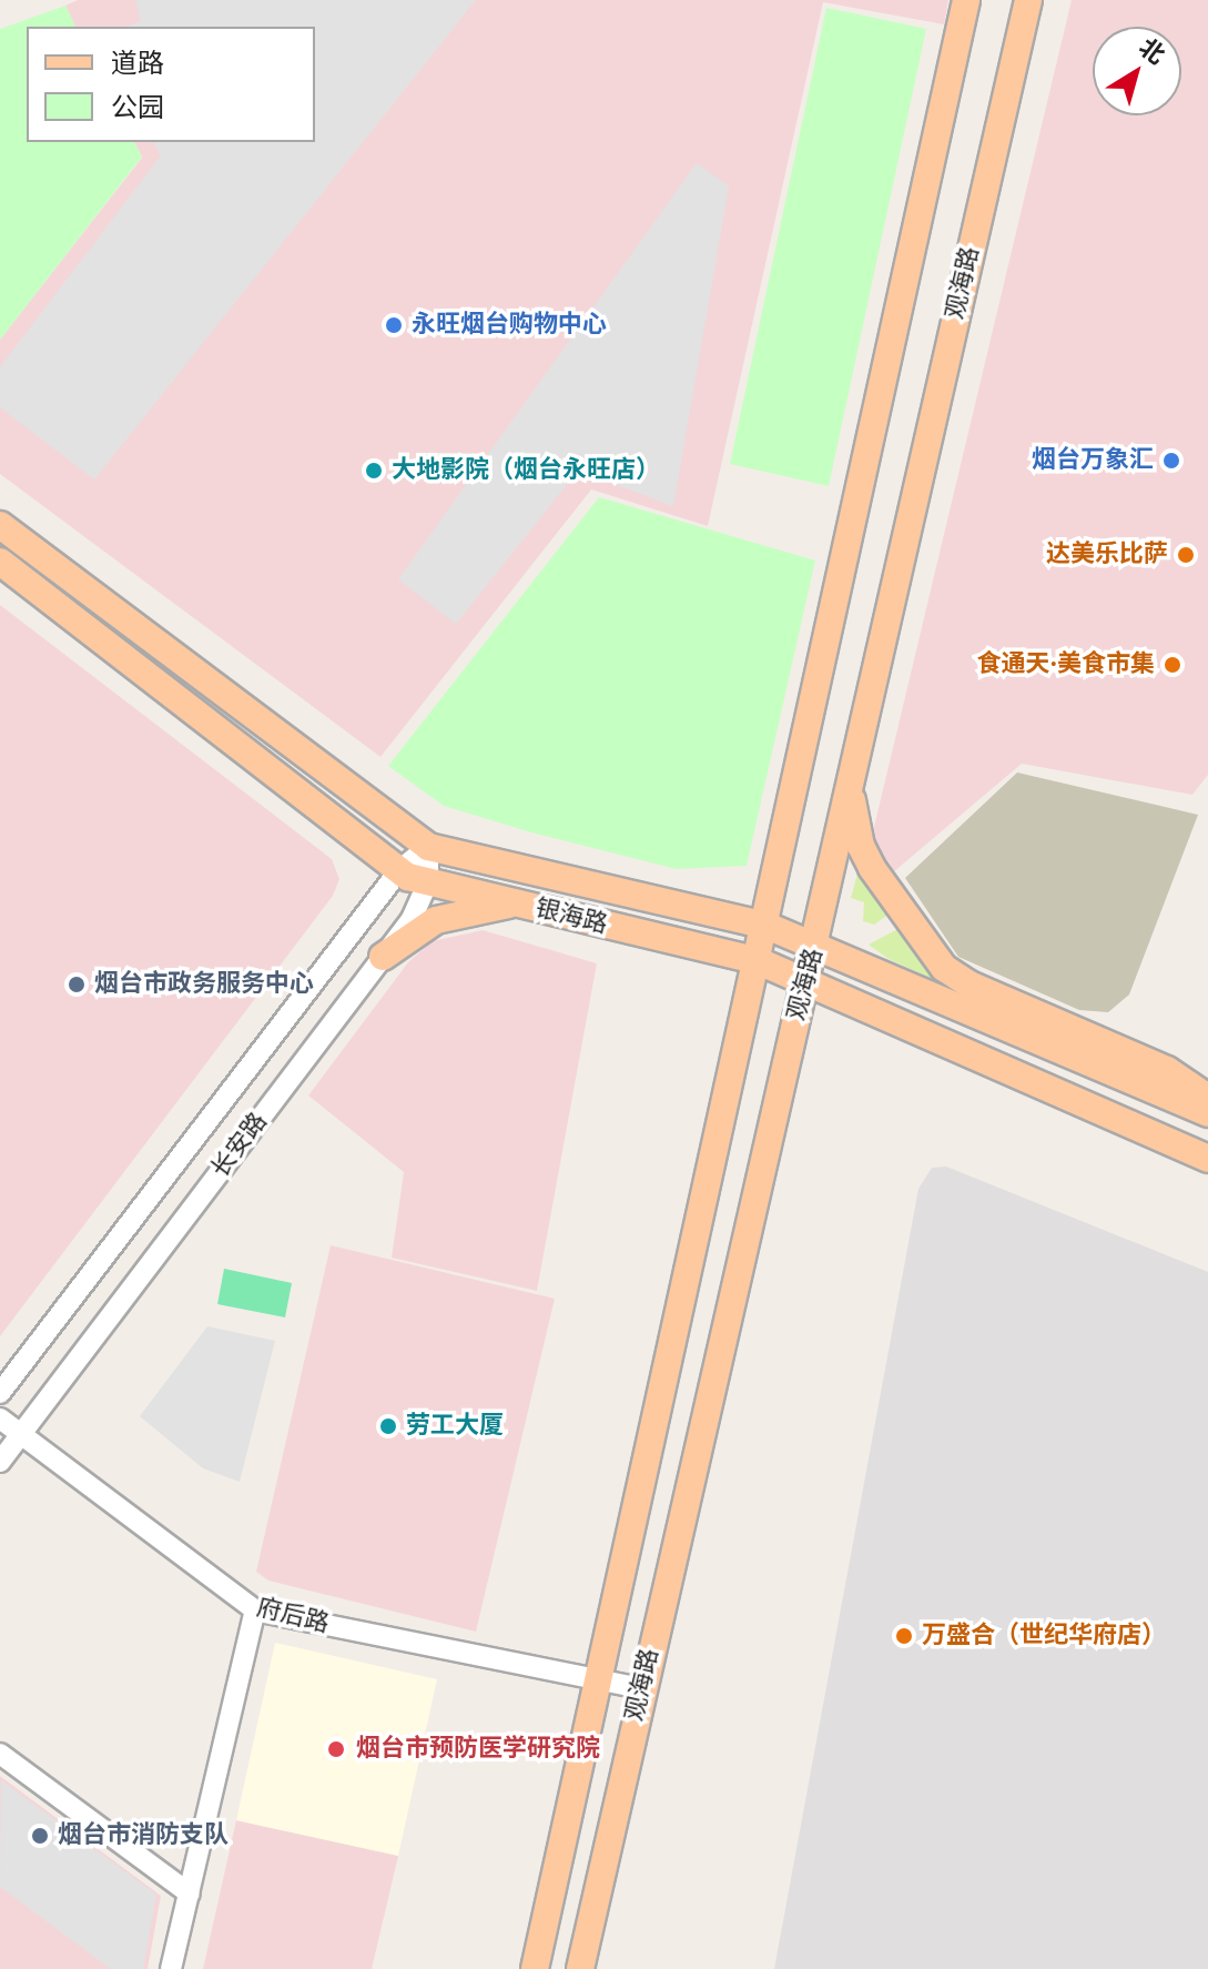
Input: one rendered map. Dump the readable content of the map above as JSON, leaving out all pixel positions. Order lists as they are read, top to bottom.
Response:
{
  "streets": {
    "main road": ["观海路", "银海路"],
    "street": ["长安路", "府后路"]
  },
  "crossings": [
    ["观海路", "银海路"],
    ["观海路", "府后路"],
    ["银海路", "长安路"],
    ["长安路", "府后路"]
  ],
  "places": [
    "永旺烟台购物中心",
    "烟台万象汇",
    "大地影院（烟台永旺店）",
    "达美乐比萨",
    "食通天·美食市集",
    "烟台市政务服务中心",
    "劳工大厦",
    "万盛合（世纪华府店）",
    "烟台市预防医学研究院",
    "烟台市消防支队"
  ],
  "legend": ["道路", "公园"],
  "north": "top right"
}
